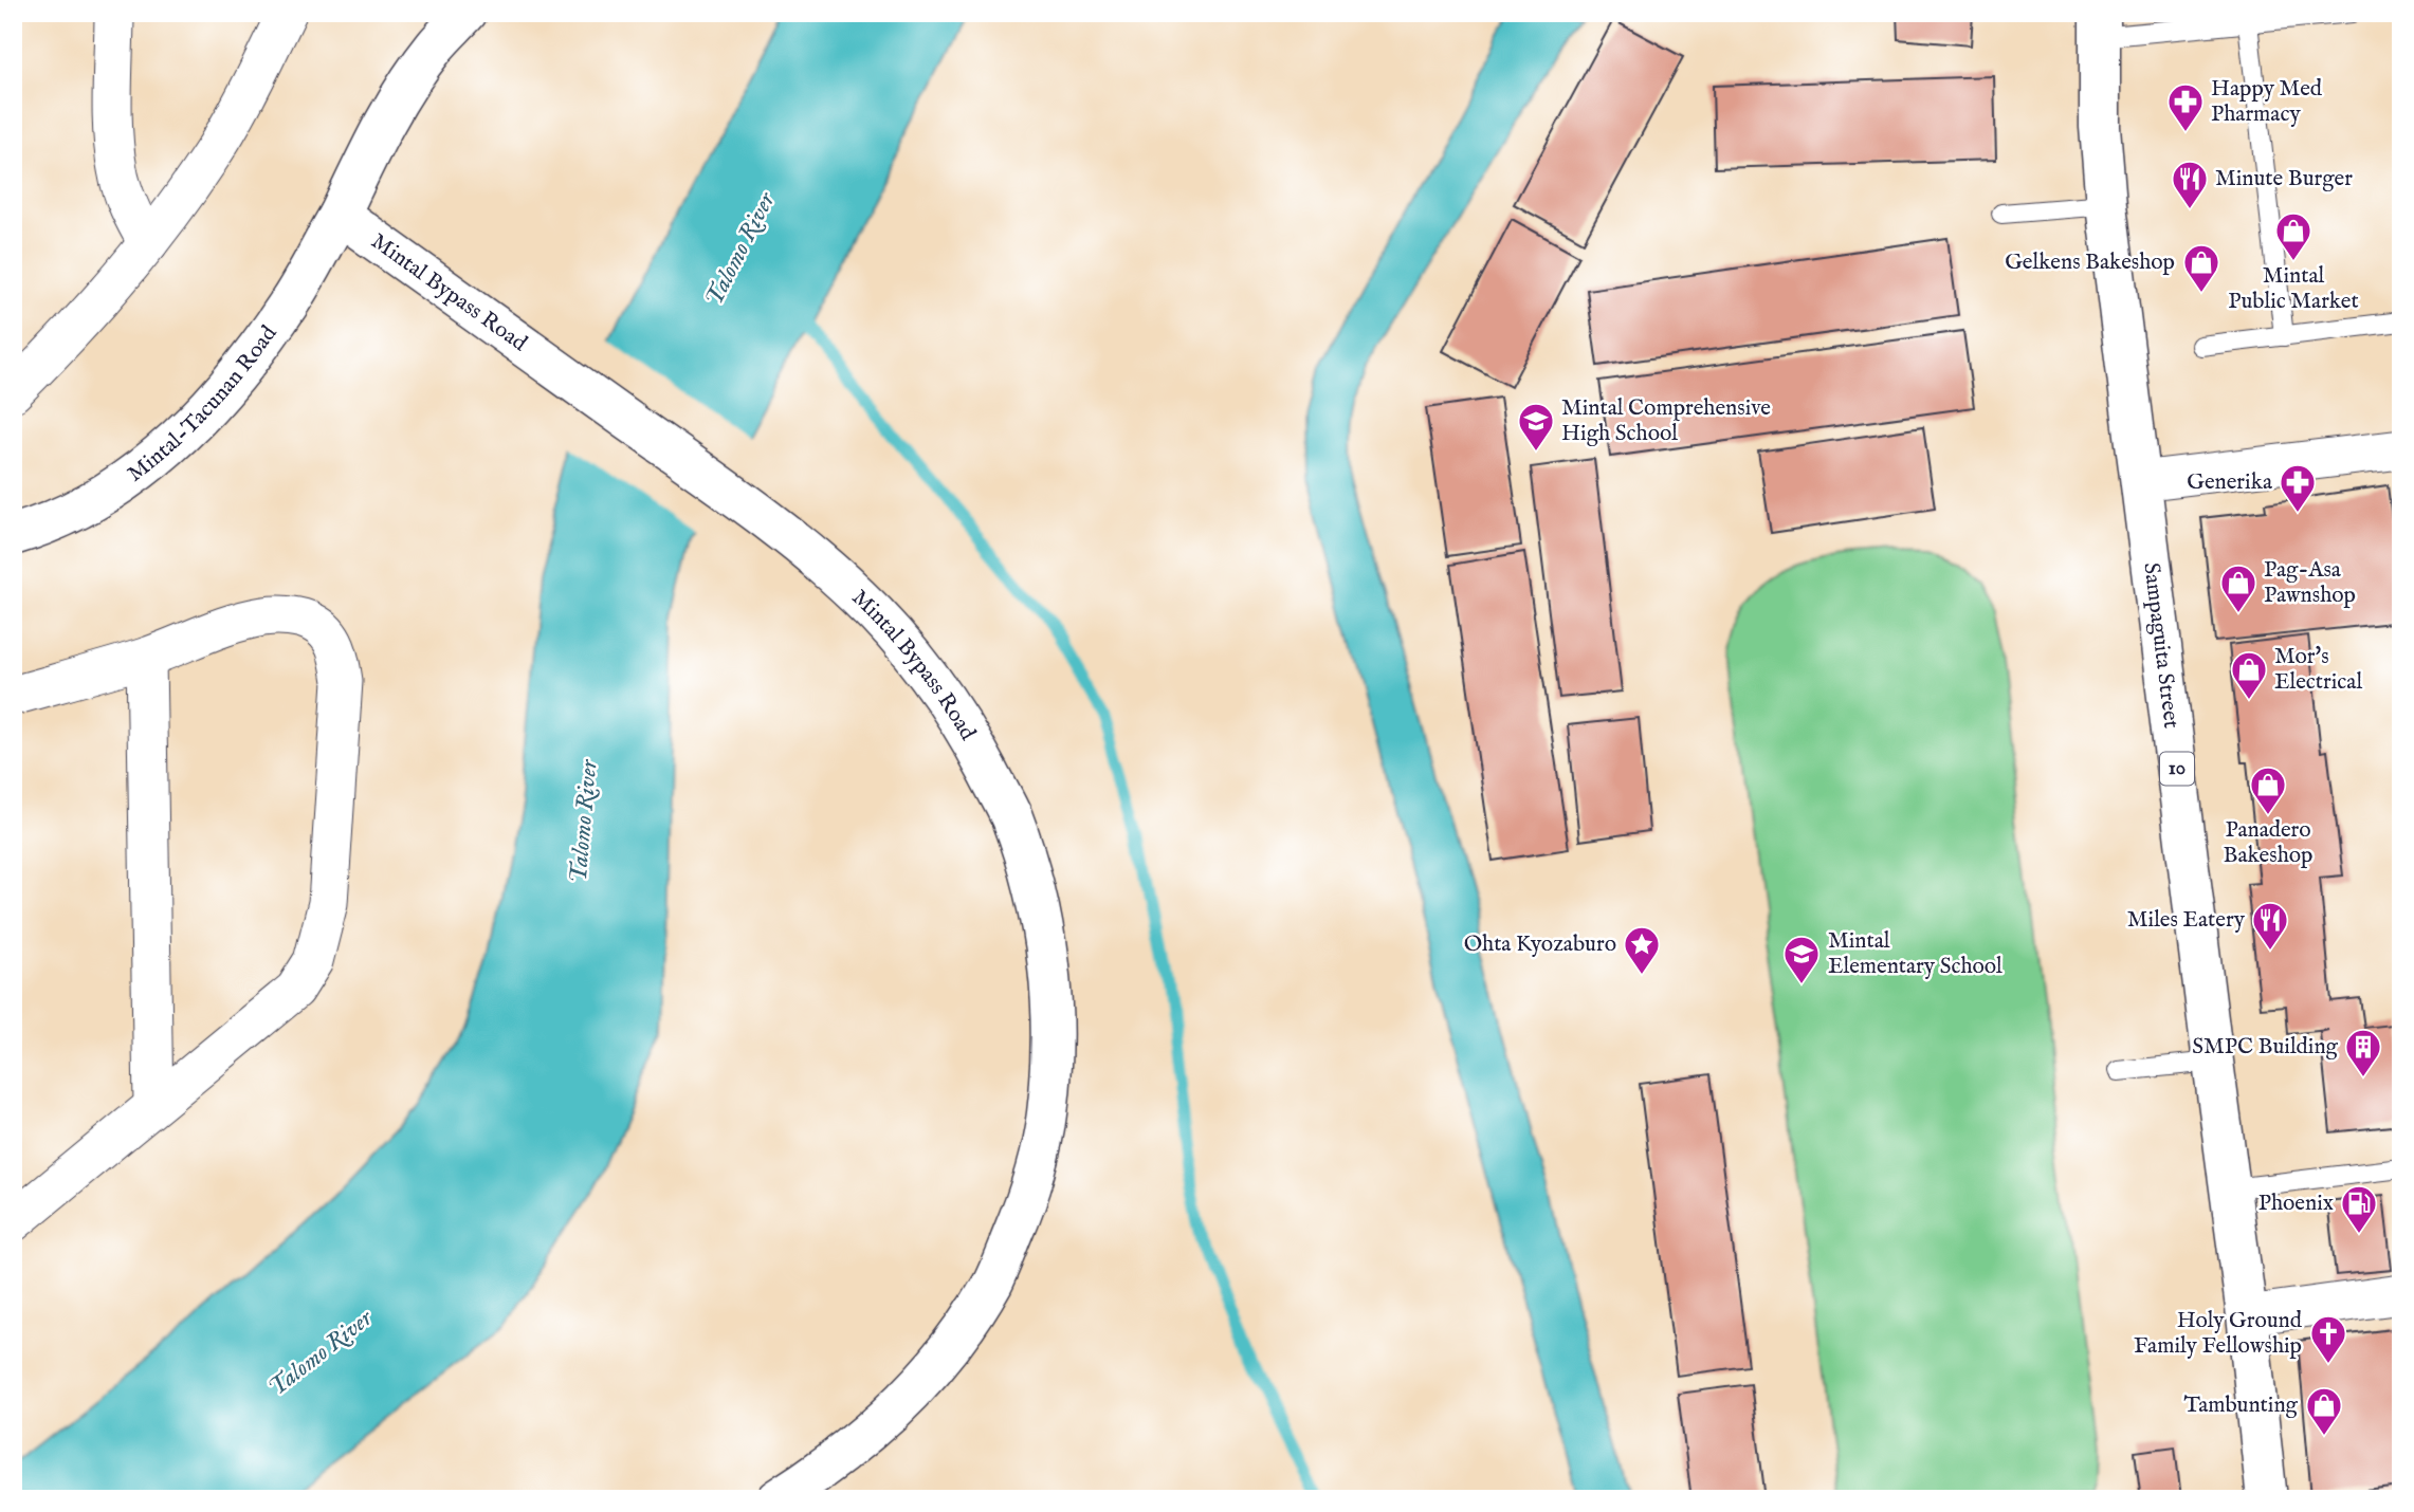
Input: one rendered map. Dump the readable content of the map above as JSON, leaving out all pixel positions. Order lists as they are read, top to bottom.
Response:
{
  "streets": {
    "main road": [
      "Mintal Bypass Road",
      "Mintal-Tacunan Road",
      "Sampaguita Street",
      "10"
    ]
  },
  "crossings": [
    ["Mintal Bypass Road", "Mintal-Tacunan Road"]
  ],
  "water": ["Talomo River"],
  "places": {
    "pharmacy": ["Happy Med Pharmacy", "Generika"],
    "restaurant": ["Minute Burger", "Miles Eatery"],
    "shop": [
      "Mintal Public Market",
      "Gelkens Bakeshop",
      "Pag-Asa Pawnshop",
      "Mor's Electrical",
      "Panadero Bakeshop",
      "Tambunting"
    ],
    "school or university": ["Mintal Comprehensive High School", "Mintal Elementary School"],
    "place": ["Ohta Kyozaburo"],
    "building": ["SMPC Building"],
    "fuel station": ["Phoenix"],
    "church": ["Holy Ground Family Fellowship"]
  }
}
